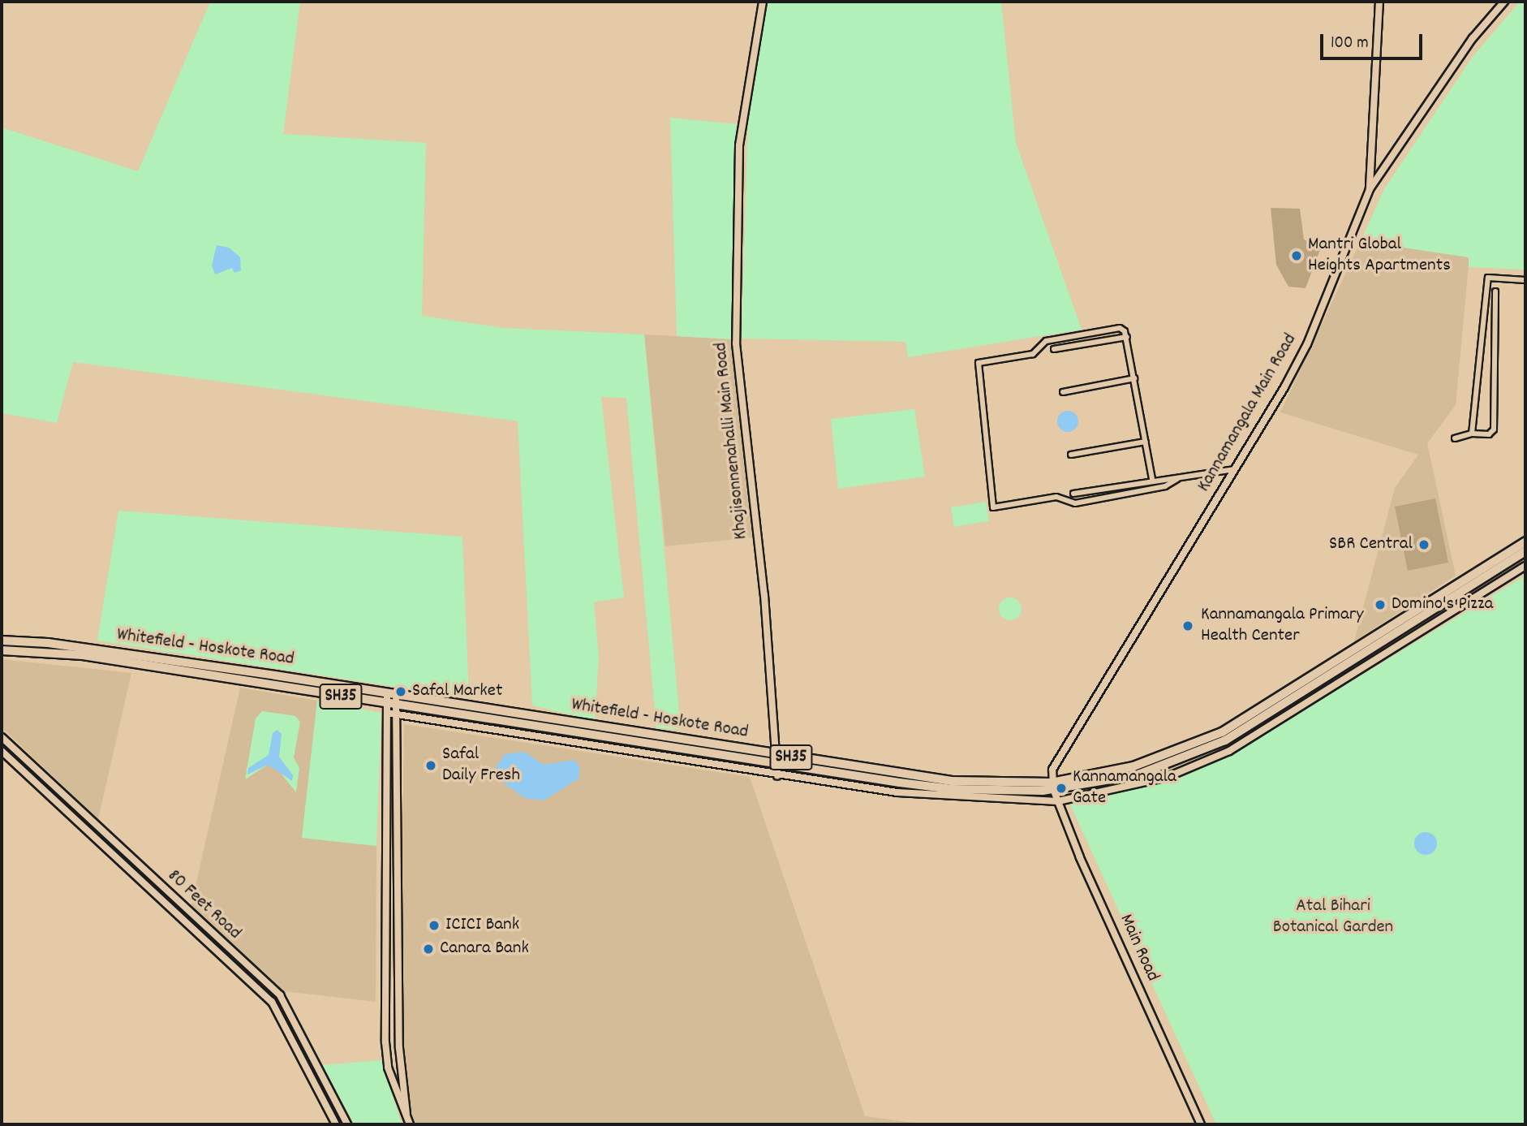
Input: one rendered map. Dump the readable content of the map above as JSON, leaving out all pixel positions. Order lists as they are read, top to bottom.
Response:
{
  "streets": {
    "main road": ["Whitefield - Hoskote Road", "SH35"],
    "street": [
      "Kannamangala Main Road",
      "Khajisonnenahalli Main Road",
      "80 Feet Road",
      "Main Road"
    ]
  },
  "crossings": [
    ["Kannamangala Main Road", "Whitefield - Hoskote Road"],
    ["Kannamangala Main Road", "Main Road"],
    ["Khajisonnenahalli Main Road", "Whitefield - Hoskote Road"],
    ["Whitefield - Hoskote Road", "Main Road"]
  ],
  "parks": ["Atal Bihari Botanical Garden"],
  "places": [
    "Mantri Global Heights Apartments",
    "SBR Central",
    "Domino's Pizza",
    "Kannamangala Primary Health Center",
    "Safal Market",
    "Safal Daily Fresh",
    "Kannamangala Gate",
    "ICICI Bank",
    "Canara Bank"
  ],
  "scale_bar": "100 m"
}
